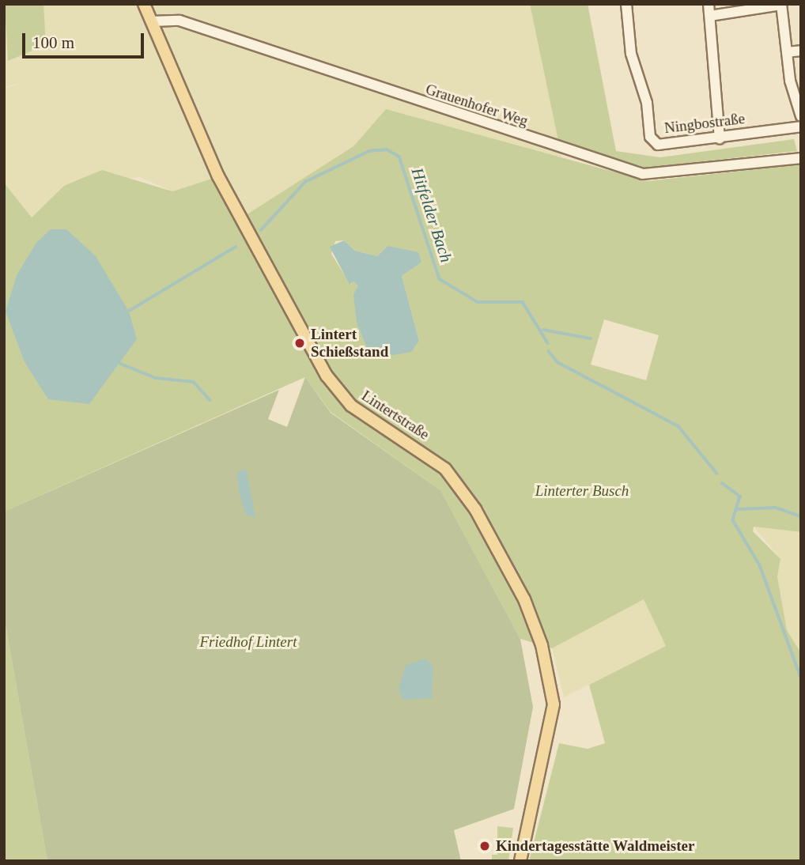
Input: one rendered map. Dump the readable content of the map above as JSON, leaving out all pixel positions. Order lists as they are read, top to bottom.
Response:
{
  "streets": {
    "main road": ["Lintertstraße"],
    "street": ["Grauenhofer Weg", "Ningbostraße"]
  },
  "crossings": [
    ["Grauenhofer Weg", "Lintertstraße"]
  ],
  "water": ["Hitfelder Bach"],
  "parks": ["Linterter Busch", "Friedhof Lintert"],
  "places": ["Lintert Schießstand", "Kindertagesstätte Waldmeister"],
  "scale_bar": "100 m"
}
